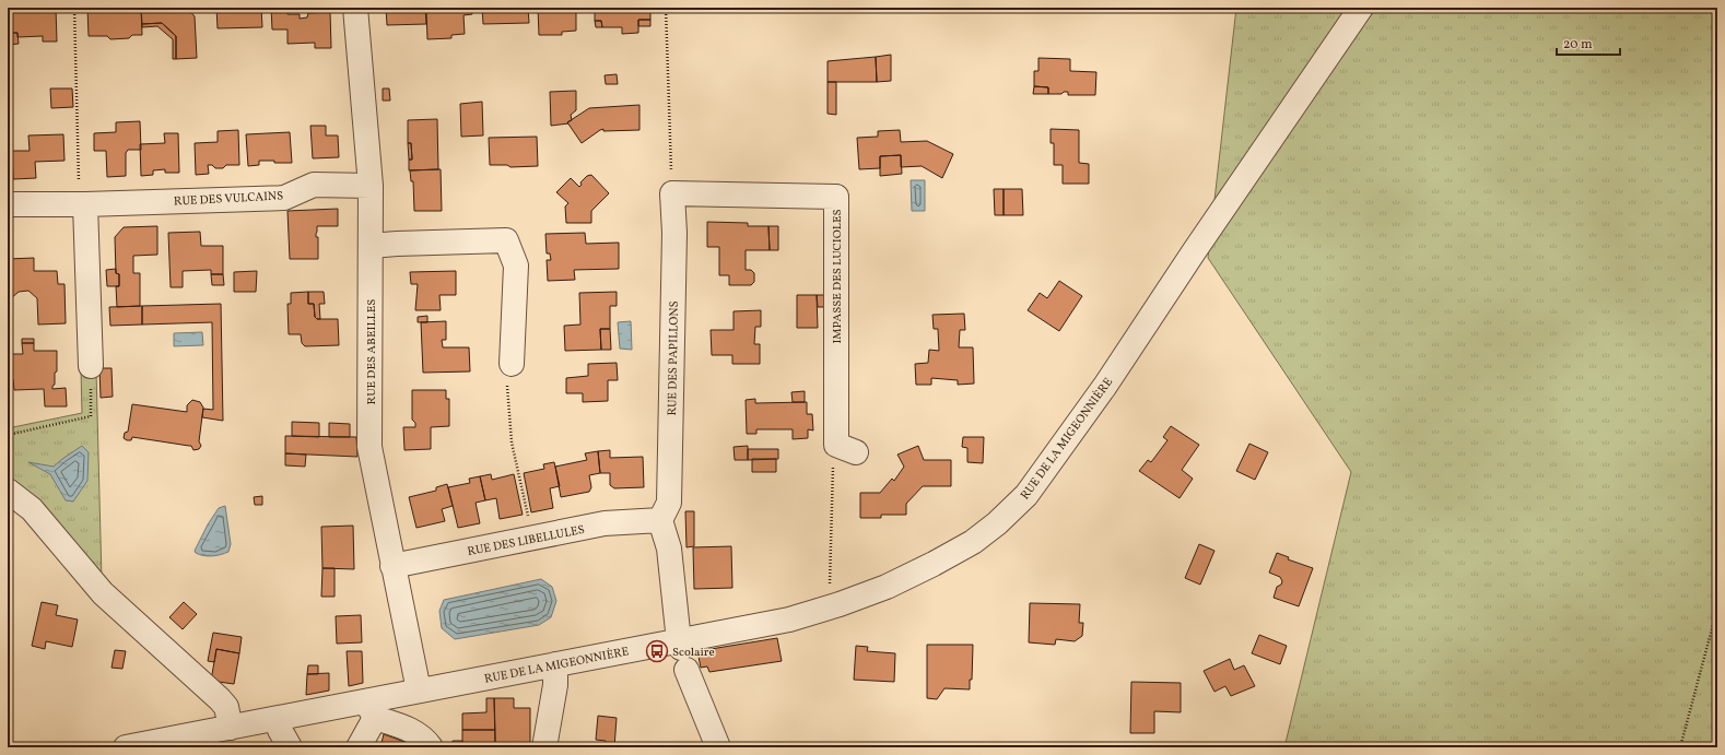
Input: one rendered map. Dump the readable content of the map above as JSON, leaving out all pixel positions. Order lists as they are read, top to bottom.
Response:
{
  "streets": {
    "street": [
      "RUE DES VULCAINS",
      "IMPASSE DES LUCIOLES",
      "RUE DES ABEILLES",
      "RUE DES PAPILLONS",
      "RUE DE LA MIGEONNIÈRE",
      "RUE DES LIBELLULES"
    ]
  },
  "crossings": [
    ["RUE DES VULCAINS", "RUE DES ABEILLES"],
    ["IMPASSE DES LUCIOLES", "RUE DES PAPILLONS"],
    ["RUE DES ABEILLES", "RUE DE LA MIGEONNIÈRE"],
    ["RUE DES ABEILLES", "RUE DES LIBELLULES"],
    ["RUE DES PAPILLONS", "RUE DES LIBELLULES"]
  ],
  "places": {
    "bus stop": ["Scolaire"]
  },
  "scale_bar": "20 m"
}
